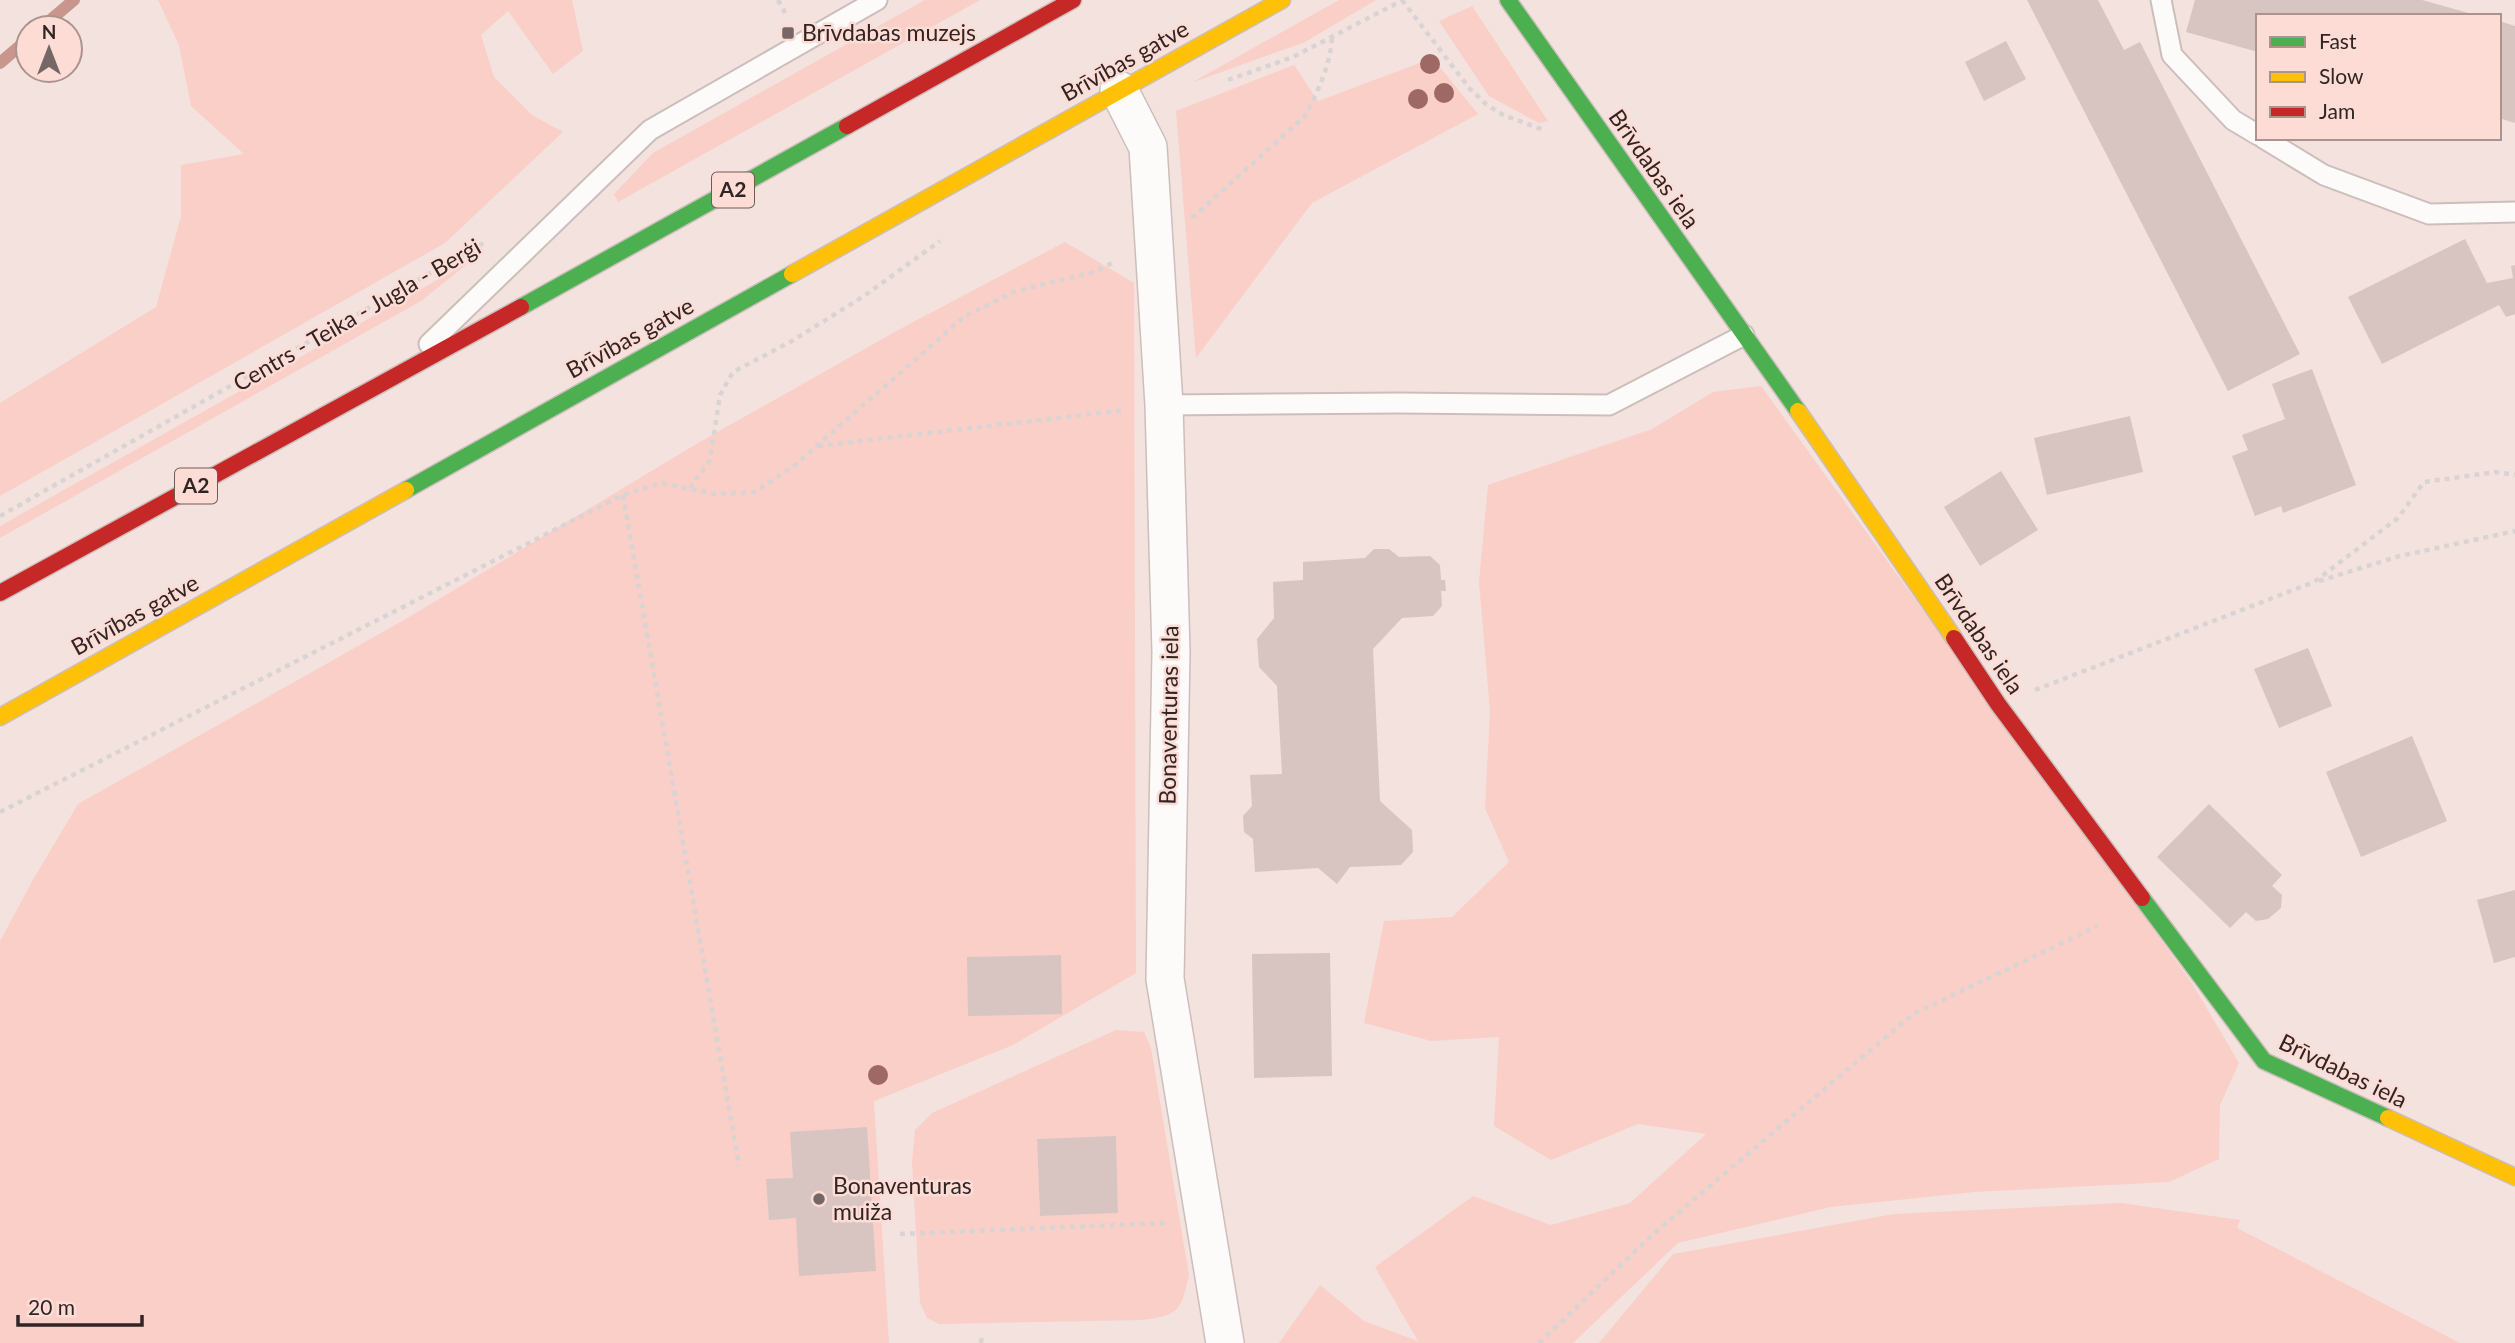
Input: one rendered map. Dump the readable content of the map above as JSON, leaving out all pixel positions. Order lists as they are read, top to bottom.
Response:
{
  "streets": {
    "main road": ["Brīvības gatve", "Brīvdabas iela", "A2"],
    "street": ["Bonaventuras iela"],
    "path": ["Centrs - Teika - Jugla - Berģi"]
  },
  "crossings": [
    ["Brīvības gatve", "Bonaventuras iela"]
  ],
  "places": {
    "transit": ["Brīvdabas muzejs"],
    "other": ["Bonaventuras muiža"]
  },
  "legend": ["Fast", "Slow", "Jam"],
  "scale_bar": "20 m",
  "north": "top"
}
